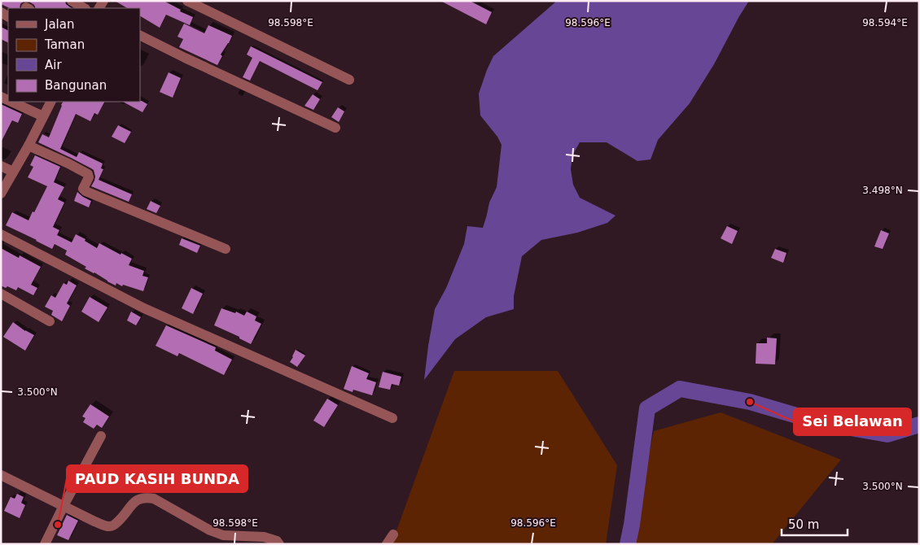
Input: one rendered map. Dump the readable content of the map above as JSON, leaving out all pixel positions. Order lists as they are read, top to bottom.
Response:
{
  "places": ["Sei Belawan", "PAUD KASIH BUNDA"],
  "legend": [
    "Jalan",
    "Taman",
    "Air",
    "Bangunan"
  ],
  "scale_bar": "50 m",
  "coordinates": [
    "98.598°E",
    "98.596°E",
    "98.594°E",
    "3.498°N",
    "3.500°N"
  ]
}
